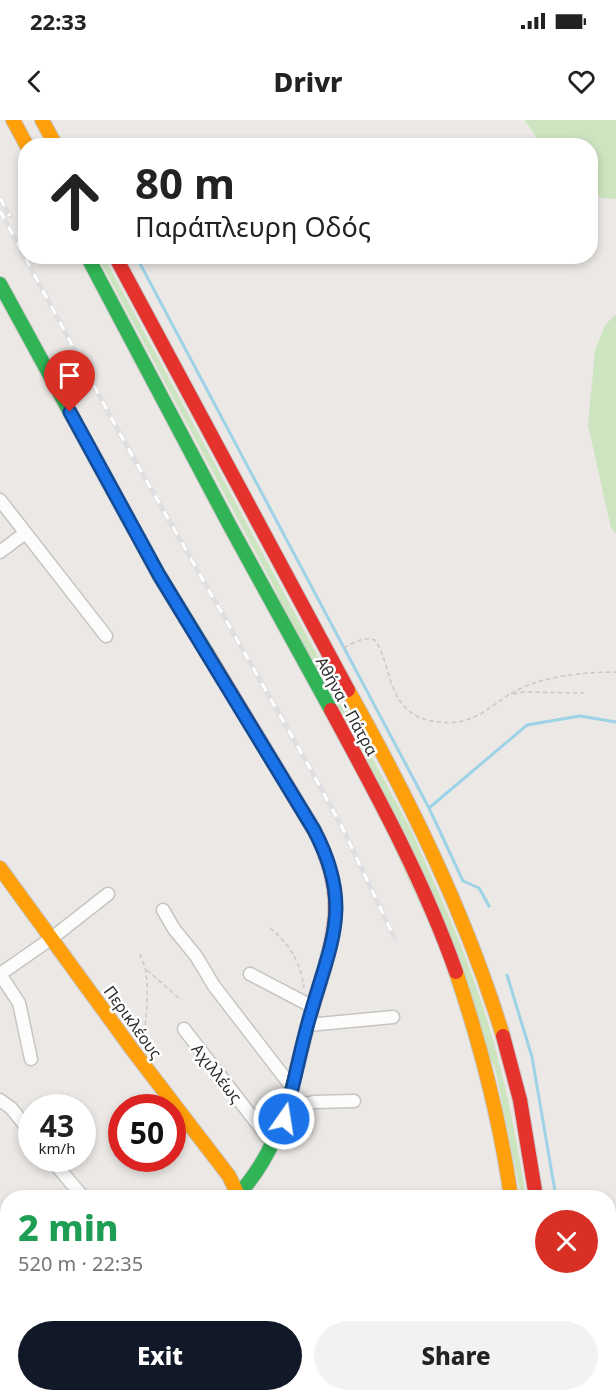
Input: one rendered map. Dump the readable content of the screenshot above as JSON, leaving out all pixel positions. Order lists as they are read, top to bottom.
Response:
{
  "streets": {
    "main road": ["Αθήνα - Πάτρα", "Περικλέους"],
    "street": ["Αχιλλέως"]
  },
  "page": {
    "status": "22:33",
    "header": "Drivr",
    "turn": ["80 m", "Παράπλευρη Οδός"],
    "speed": "43 km/h",
    "limit": "50",
    "heading": ["2 min", "520 m · 22:35"],
    "buttons": ["Exit", "Share"]
  }
}
